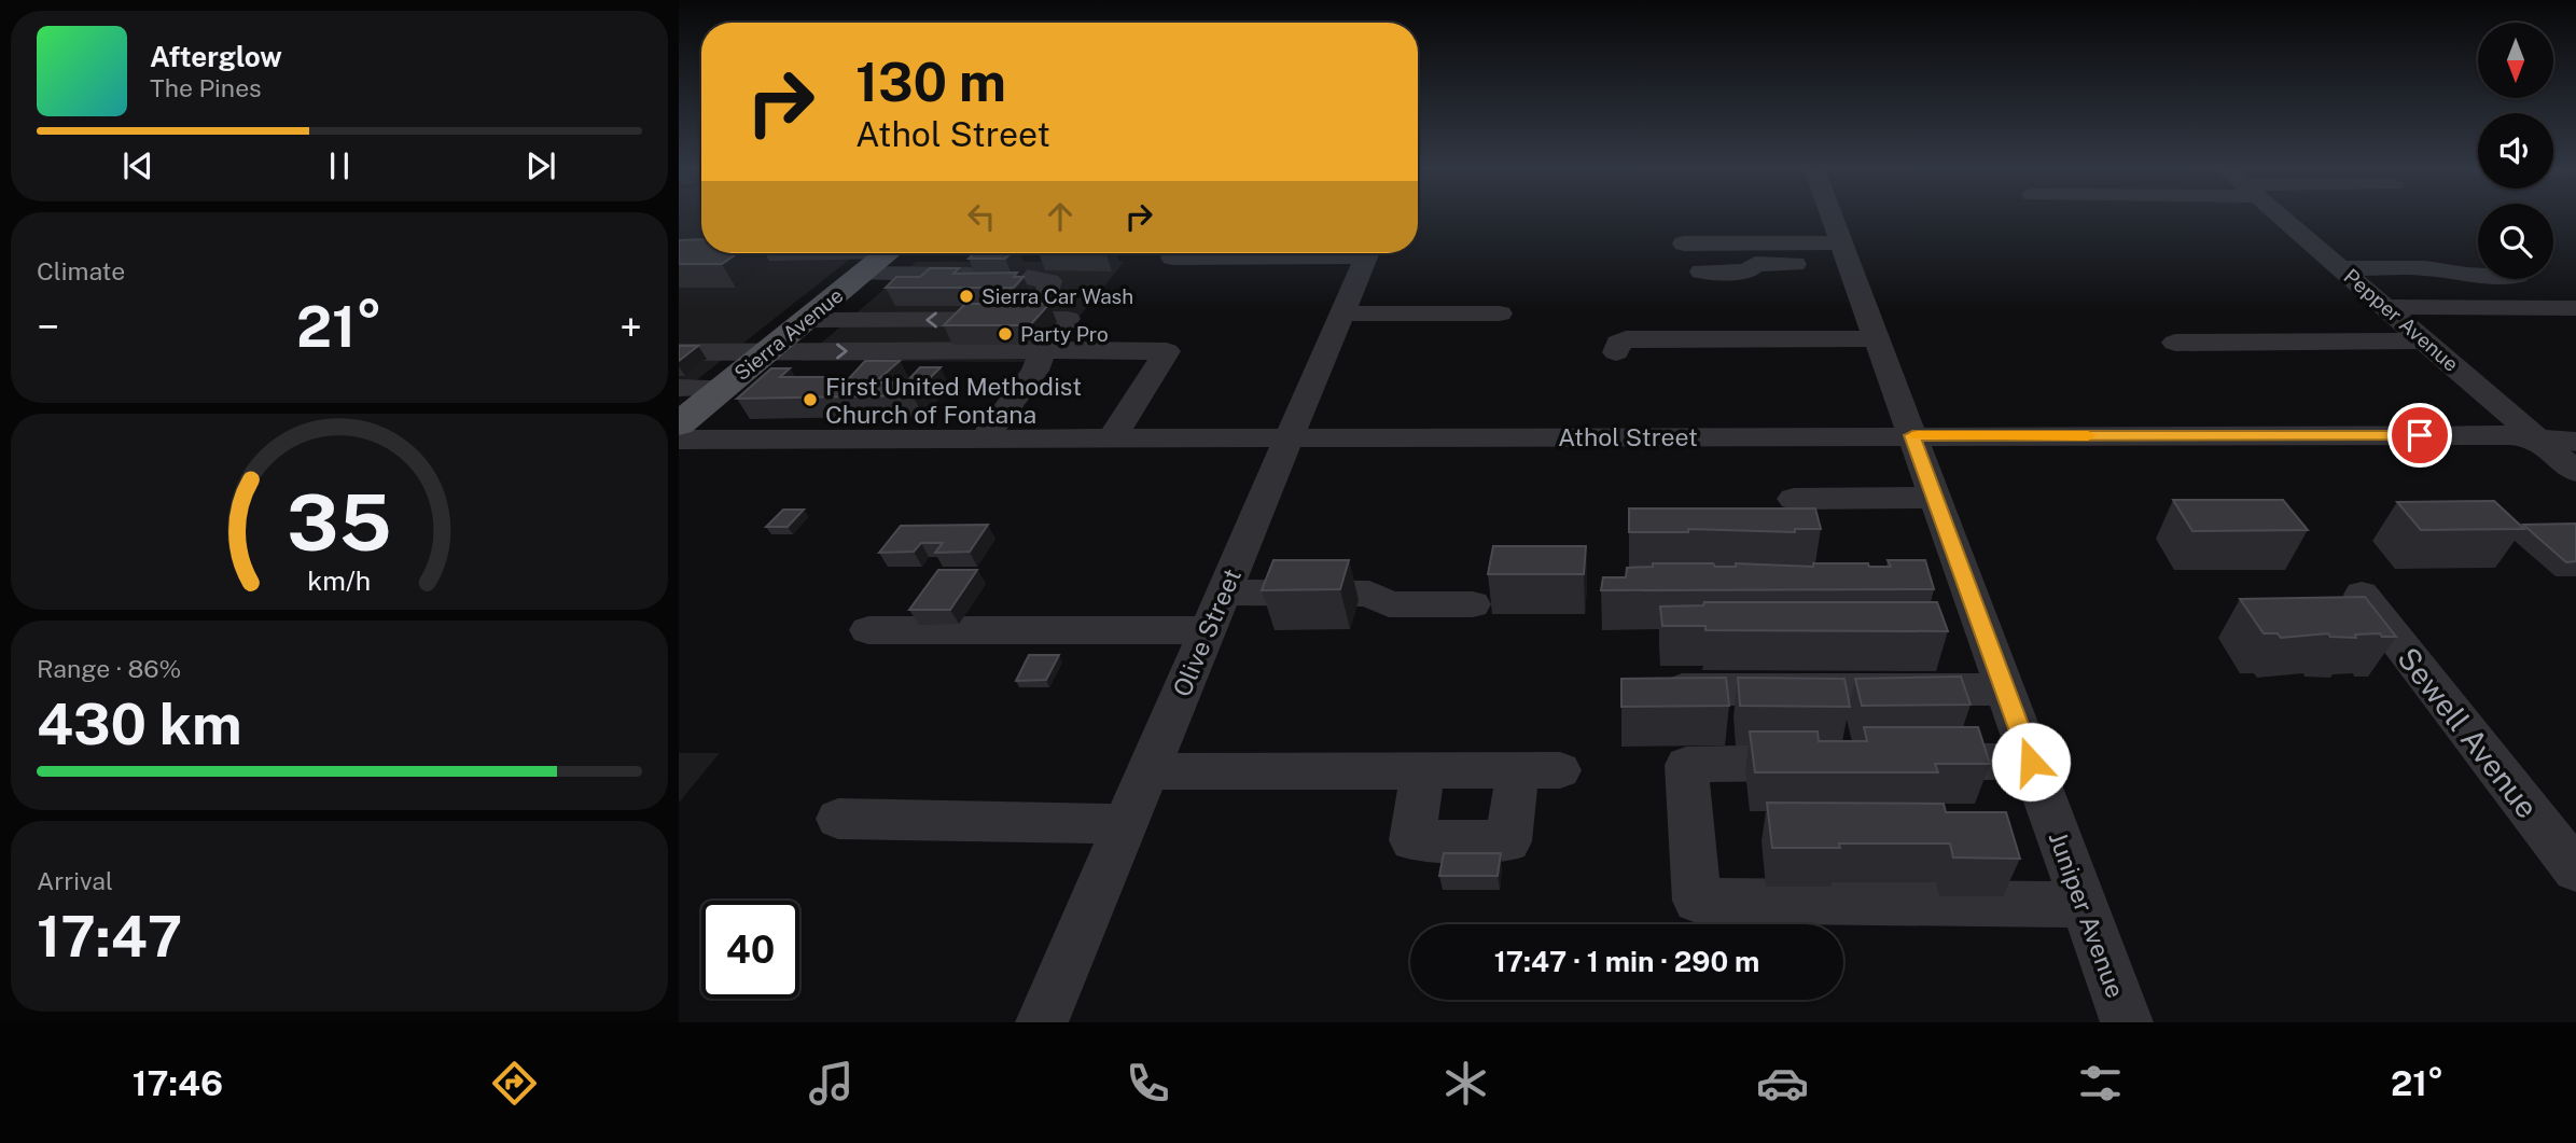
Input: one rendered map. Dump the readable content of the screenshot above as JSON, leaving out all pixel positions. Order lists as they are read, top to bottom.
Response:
{
  "streets": {
    "main road": ["Sierra Avenue"],
    "street": [
      "Pepper Avenue",
      "Athol Street",
      "Olive Street",
      "Sewell Avenue",
      "Juniper Avenue"
    ]
  },
  "crossings": [
    ["Pepper Avenue", "Athol Street"],
    ["Athol Street", "Olive Street"],
    ["Athol Street", "Juniper Avenue"]
  ],
  "places": ["Sierra Car Wash", "Party Pro", "First United Methodist Church of Fontana"],
  "north": "bottom",
  "page": {
    "turn": ["130 m", "Athol Street"],
    "song": ["Afterglow", "The Pines"],
    "tile": [
      "Climate",
      ["Range · 86%", "430 km"],
      ["Arrival", "17:47"]
    ],
    "heat": ["−", "21°", "+"],
    "limit": "40",
    "trip": "17:47 · 1 min · 290 m",
    "tabs": ["17:46", "21°"],
    "gauge": ["35", "km/h"]
  }
}
